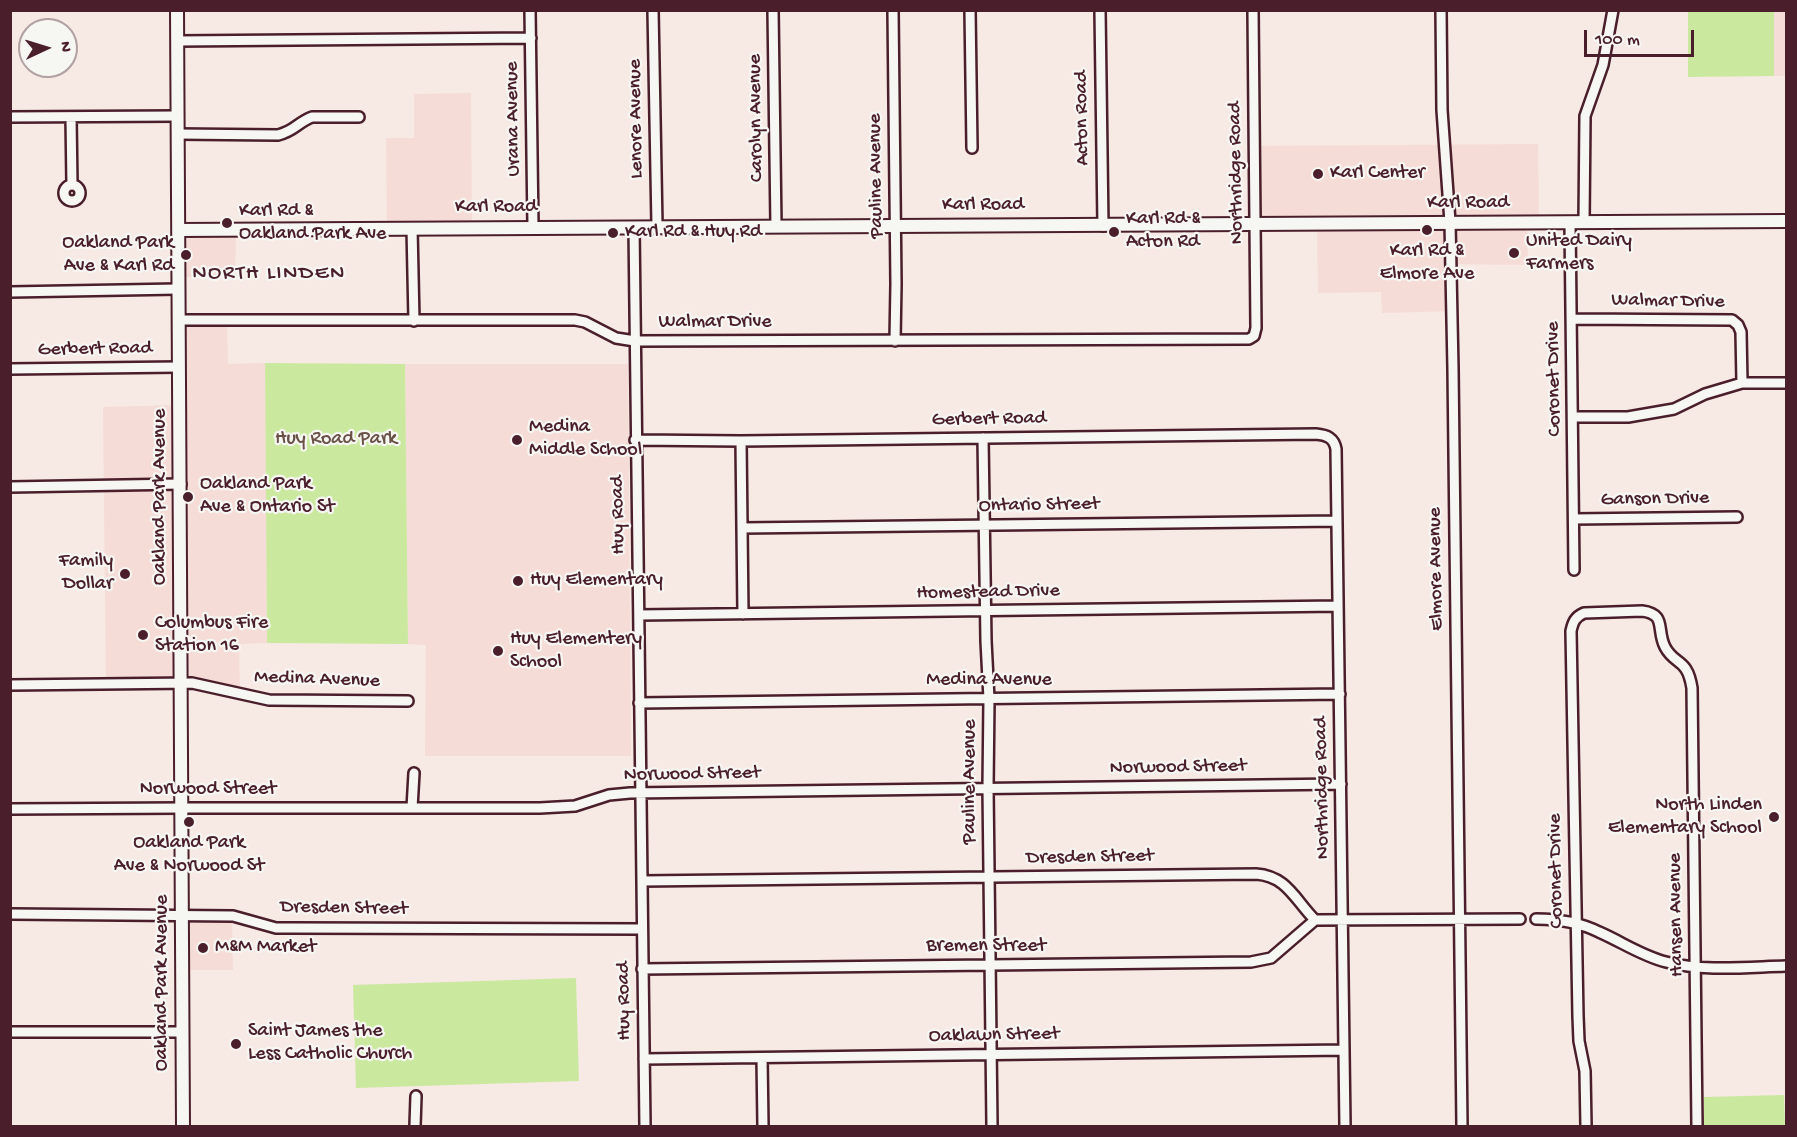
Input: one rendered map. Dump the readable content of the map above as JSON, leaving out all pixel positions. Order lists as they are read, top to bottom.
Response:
{
  "streets": {
    "main road": ["Karl Road", "Oakland Park Avenue"],
    "street": [
      "Carolyn Avenue",
      "Acton Road",
      "Urana Avenue",
      "Lenore Avenue",
      "Northridge Road",
      "Pauline Avenue",
      "Walmar Drive",
      "Gerbert Road",
      "Coronet Drive",
      "Ganson Drive",
      "Ontario Street",
      "Huy Road",
      "Elmore Avenue",
      "Homestead Drive",
      "Medina Avenue",
      "Norwood Street",
      "Dresden Street",
      "Hansen Avenue",
      "Bremen Street",
      "Oaklawn Street"
    ]
  },
  "crossings": [
    ["Carolyn Avenue", "Karl Road"],
    ["Acton Road", "Karl Road"],
    ["Urana Avenue", "Karl Road"],
    ["Lenore Avenue", "Karl Road"],
    ["Northridge Road", "Karl Road"],
    ["Northridge Road", "Walmar Drive"],
    ["Northridge Road", "Gerbert Road"],
    ["Northridge Road", "Ontario Street"],
    ["Northridge Road", "Homestead Drive"],
    ["Northridge Road", "Medina Avenue"],
    ["Northridge Road", "Norwood Street"],
    ["Northridge Road", "Oaklawn Street"],
    ["Pauline Avenue", "Karl Road"],
    ["Pauline Avenue", "Walmar Drive"],
    ["Pauline Avenue", "Gerbert Road"],
    ["Pauline Avenue", "Ontario Street"],
    ["Pauline Avenue", "Homestead Drive"],
    ["Pauline Avenue", "Medina Avenue"],
    ["Pauline Avenue", "Norwood Street"],
    ["Pauline Avenue", "Dresden Street"],
    ["Pauline Avenue", "Bremen Street"],
    ["Pauline Avenue", "Oaklawn Street"],
    ["Karl Road", "Coronet Drive"],
    ["Karl Road", "Oakland Park Avenue"],
    ["Karl Road", "Huy Road"],
    ["Karl Road", "Elmore Avenue"],
    ["Walmar Drive", "Coronet Drive"],
    ["Walmar Drive", "Oakland Park Avenue"],
    ["Walmar Drive", "Huy Road"],
    ["Gerbert Road", "Oakland Park Avenue"],
    ["Gerbert Road", "Huy Road"],
    ["Coronet Drive", "Ganson Drive"],
    ["Coronet Drive", "Hansen Avenue"],
    ["Oakland Park Avenue", "Medina Avenue"],
    ["Oakland Park Avenue", "Norwood Street"],
    ["Oakland Park Avenue", "Dresden Street"],
    ["Huy Road", "Homestead Drive"],
    ["Huy Road", "Medina Avenue"],
    ["Huy Road", "Norwood Street"],
    ["Huy Road", "Dresden Street"],
    ["Huy Road", "Bremen Street"],
    ["Huy Road", "Oaklawn Street"],
    ["Dresden Street", "Bremen Street"]
  ],
  "districts": ["NORTH LINDEN"],
  "parks": ["Huy Road Park"],
  "places": [
    "Karl Center",
    "Karl Rd & Oakland Park Ave",
    "Karl Rd & Elmore Ave",
    "Karl Rd & Acton Rd",
    "Karl Rd & Huy Rd",
    "United Dairy Farmers",
    "Oakland Park Ave & Karl Rd",
    "Medina Middle School",
    "Oakland Park Ave & Ontario St",
    "Family Dollar",
    "Huy Elementary",
    "Columbus Fire Station 16",
    "Huy Elementery School",
    "North Linden Elementary School",
    "Oakland Park Ave & Norwood St",
    "M&M Market",
    "Saint James the Less Catholic Church"
  ],
  "scale_bar": "100 m",
  "north": "right"
}
